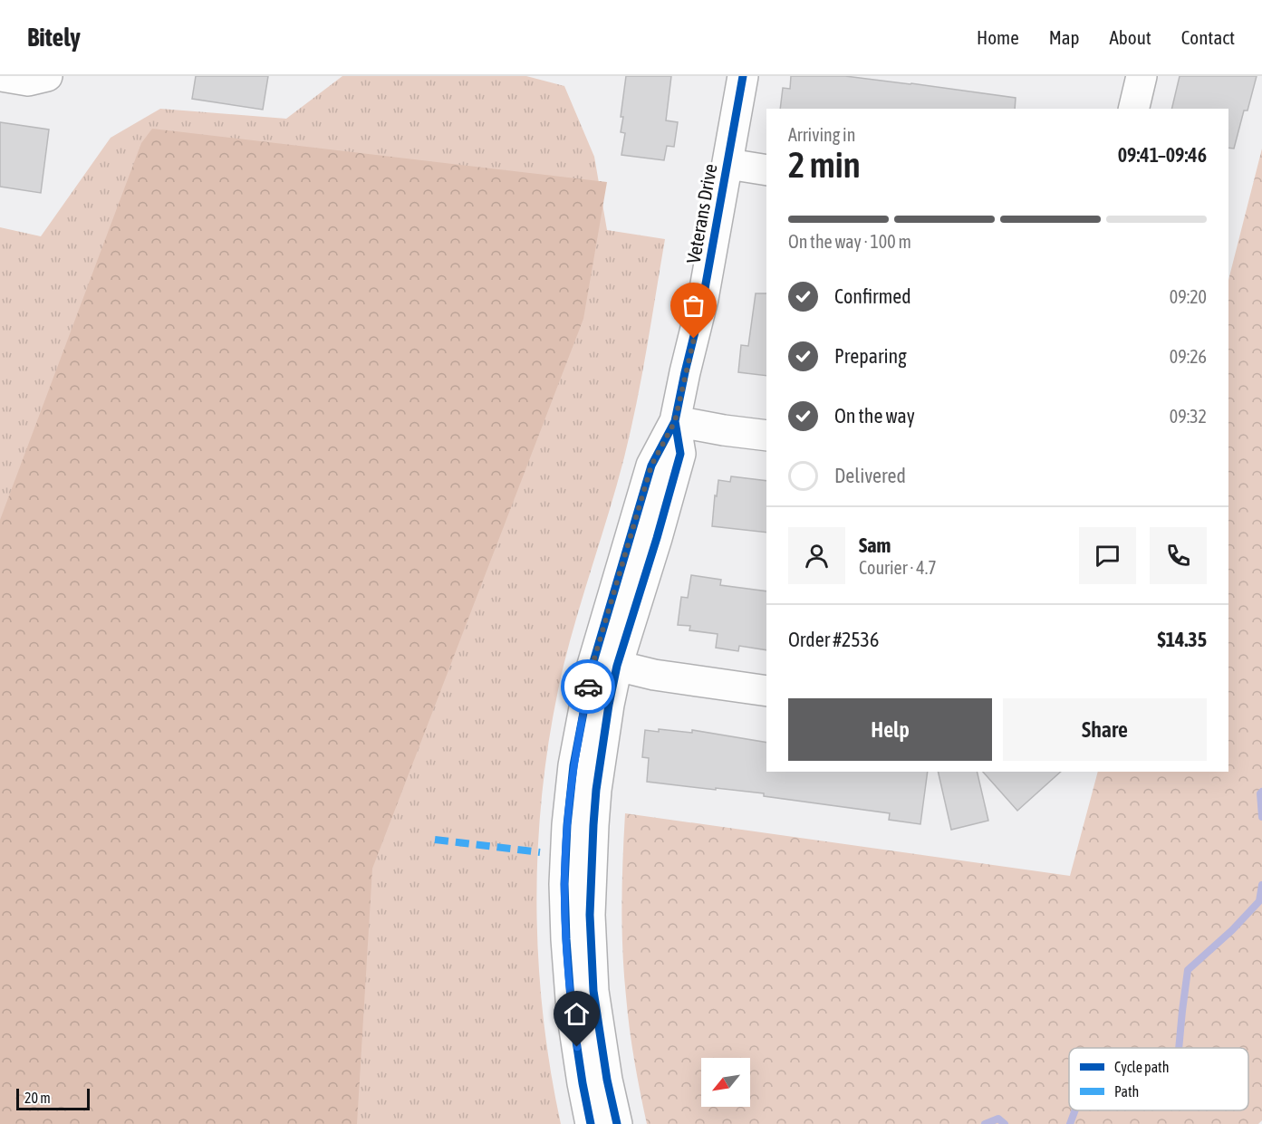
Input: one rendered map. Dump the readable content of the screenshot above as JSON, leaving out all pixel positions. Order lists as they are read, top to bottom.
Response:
{
  "streets": {
    "street": ["Veterans Drive"]
  },
  "legend": ["Cycle path", "Path"],
  "scale_bar": "20 m",
  "north": "bottom left",
  "page": {
    "header": "Bitely",
    "nav": [
      "Home",
      "Map",
      "About",
      "Contact"
    ],
    "heading": ["2 min", "Arriving in", "09:41–09:46"],
    "panel": [
      "Sam",
      "Courier · 4.7",
      "Order #2536",
      "$14.35"
    ],
    "bar": "On the way · 100 m",
    "list": [
      ["Confirmed", "09:20"],
      ["Preparing", "09:26"],
      ["On the way", "09:32"],
      "Delivered"
    ],
    "buttons": ["Help", "Share"],
    "scale": "20 m"
  }
}
